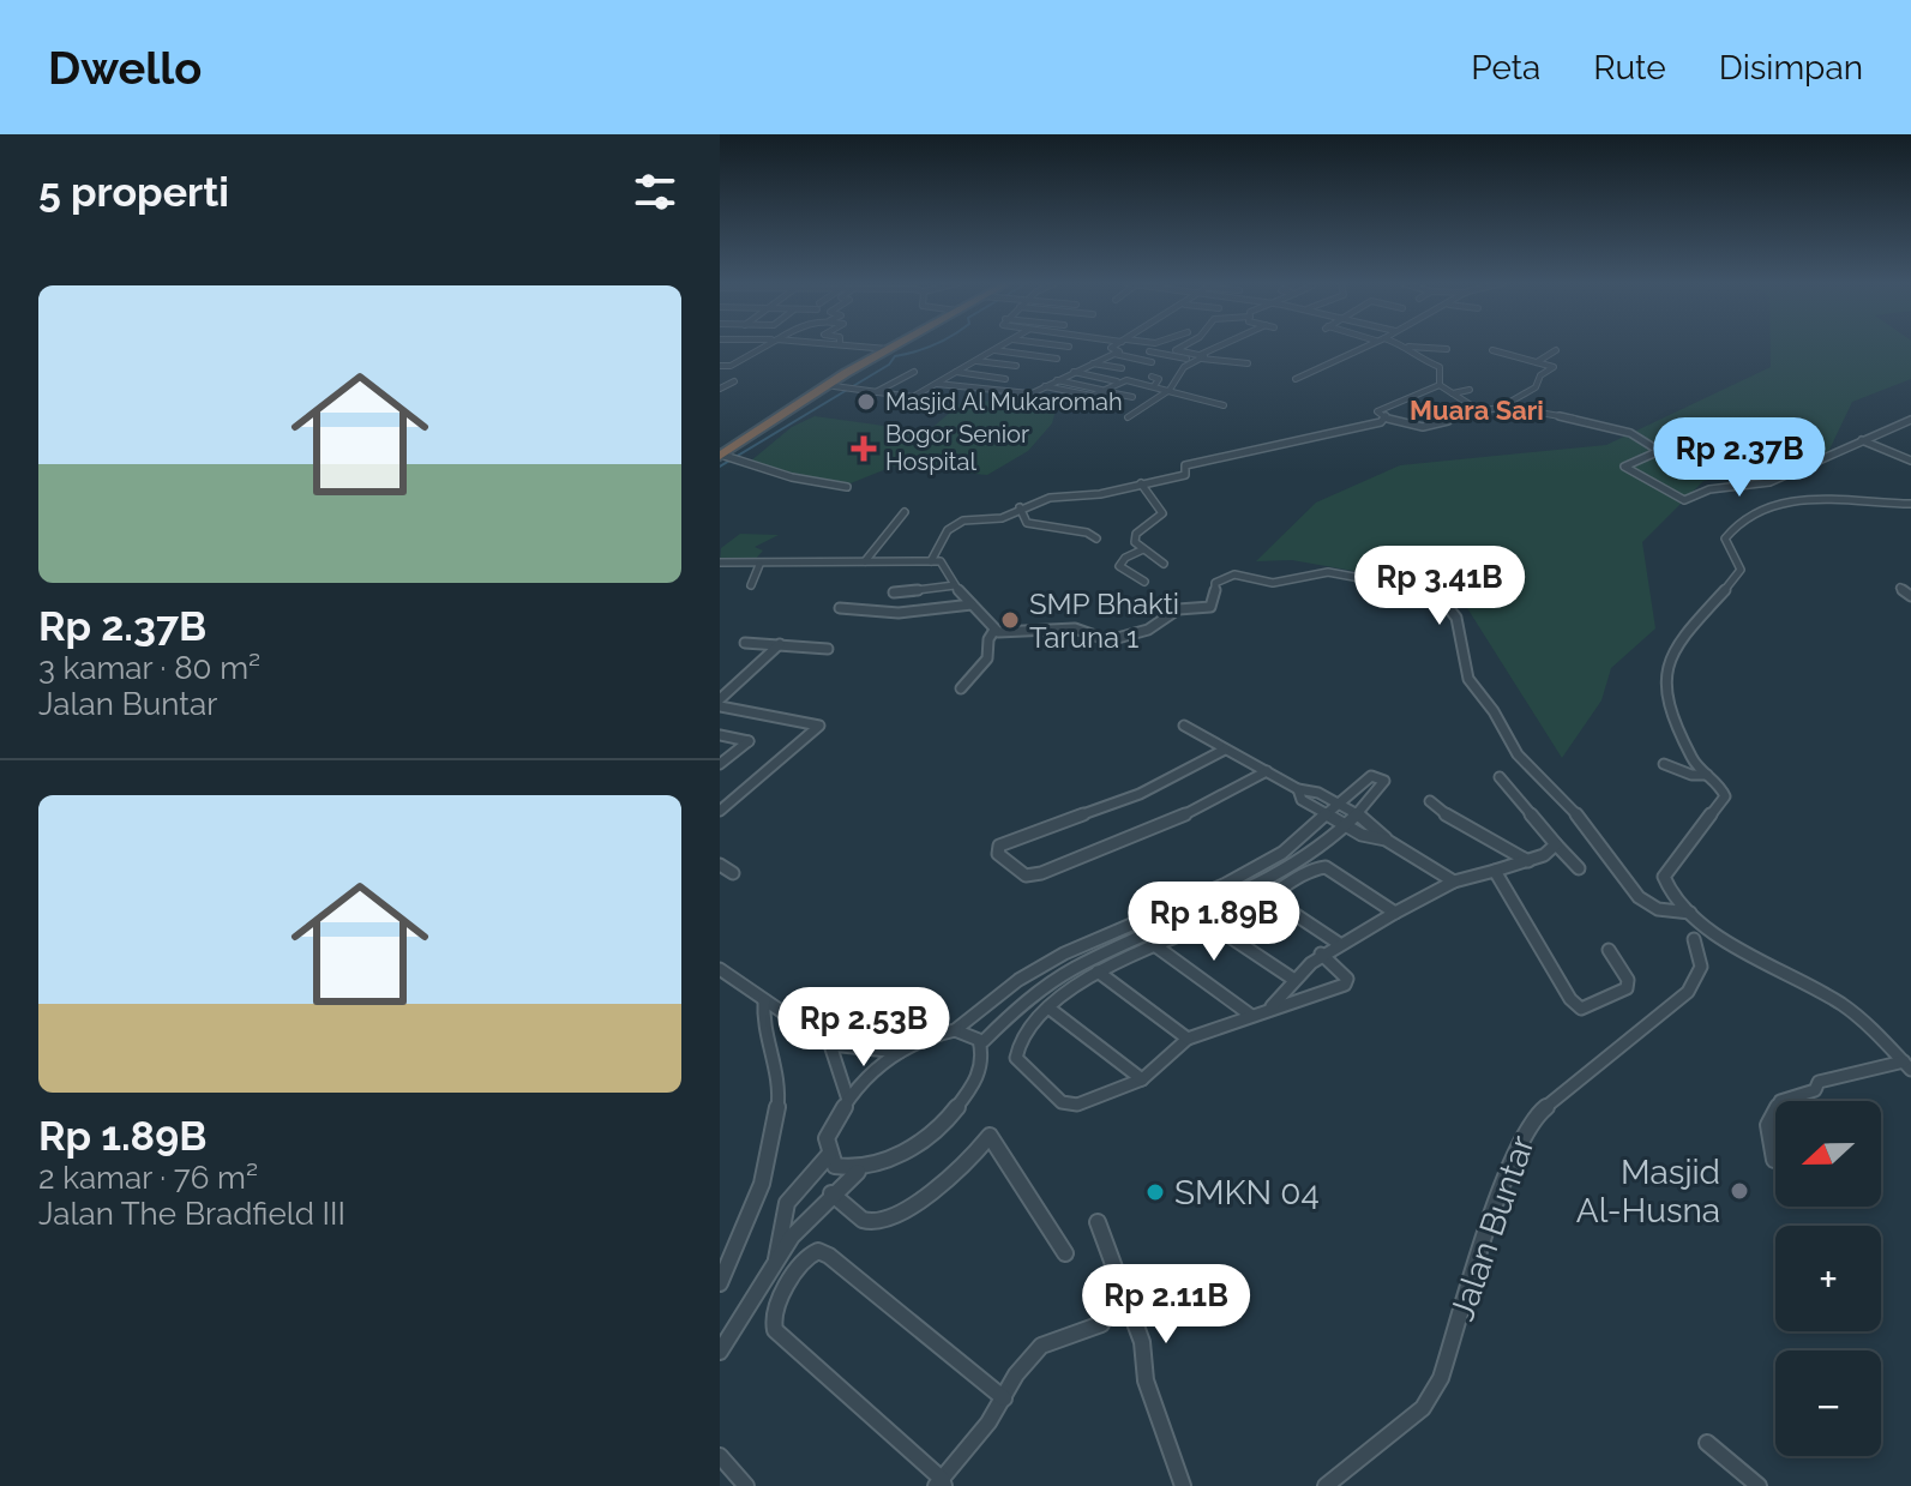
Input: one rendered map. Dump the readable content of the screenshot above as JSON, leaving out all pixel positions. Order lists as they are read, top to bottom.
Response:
{
  "streets": {
    "street": ["Jalan Buntar"]
  },
  "districts": ["Muara Sari"],
  "places": {
    "other": [
      "Masjid Al Mukaromah",
      "SMP Bhakti Taruna 1",
      "Masjid Al-Husna",
      "SMKN 04"
    ],
    "health": ["Bogor Senior Hospital"]
  },
  "north": "left",
  "page": {
    "header": "Dwello",
    "nav": ["Peta", "Rute", "Disimpan"],
    "heading": "5 properti",
    "list": [
      {
        "name": "Rp 2.37B",
        "note": "3 kamar · 80 m² · Jalan Buntar"
      },
      {
        "name": "Rp 1.89B",
        "note": "2 kamar · 76 m² · Jalan The Bradfield III"
      }
    ],
    "price": [
      "Rp 2.37B",
      "Rp 3.41B",
      "Rp 1.89B",
      "Rp 2.53B",
      "Rp 2.11B"
    ],
    "map_buttons": ["+", "−"]
  }
}
